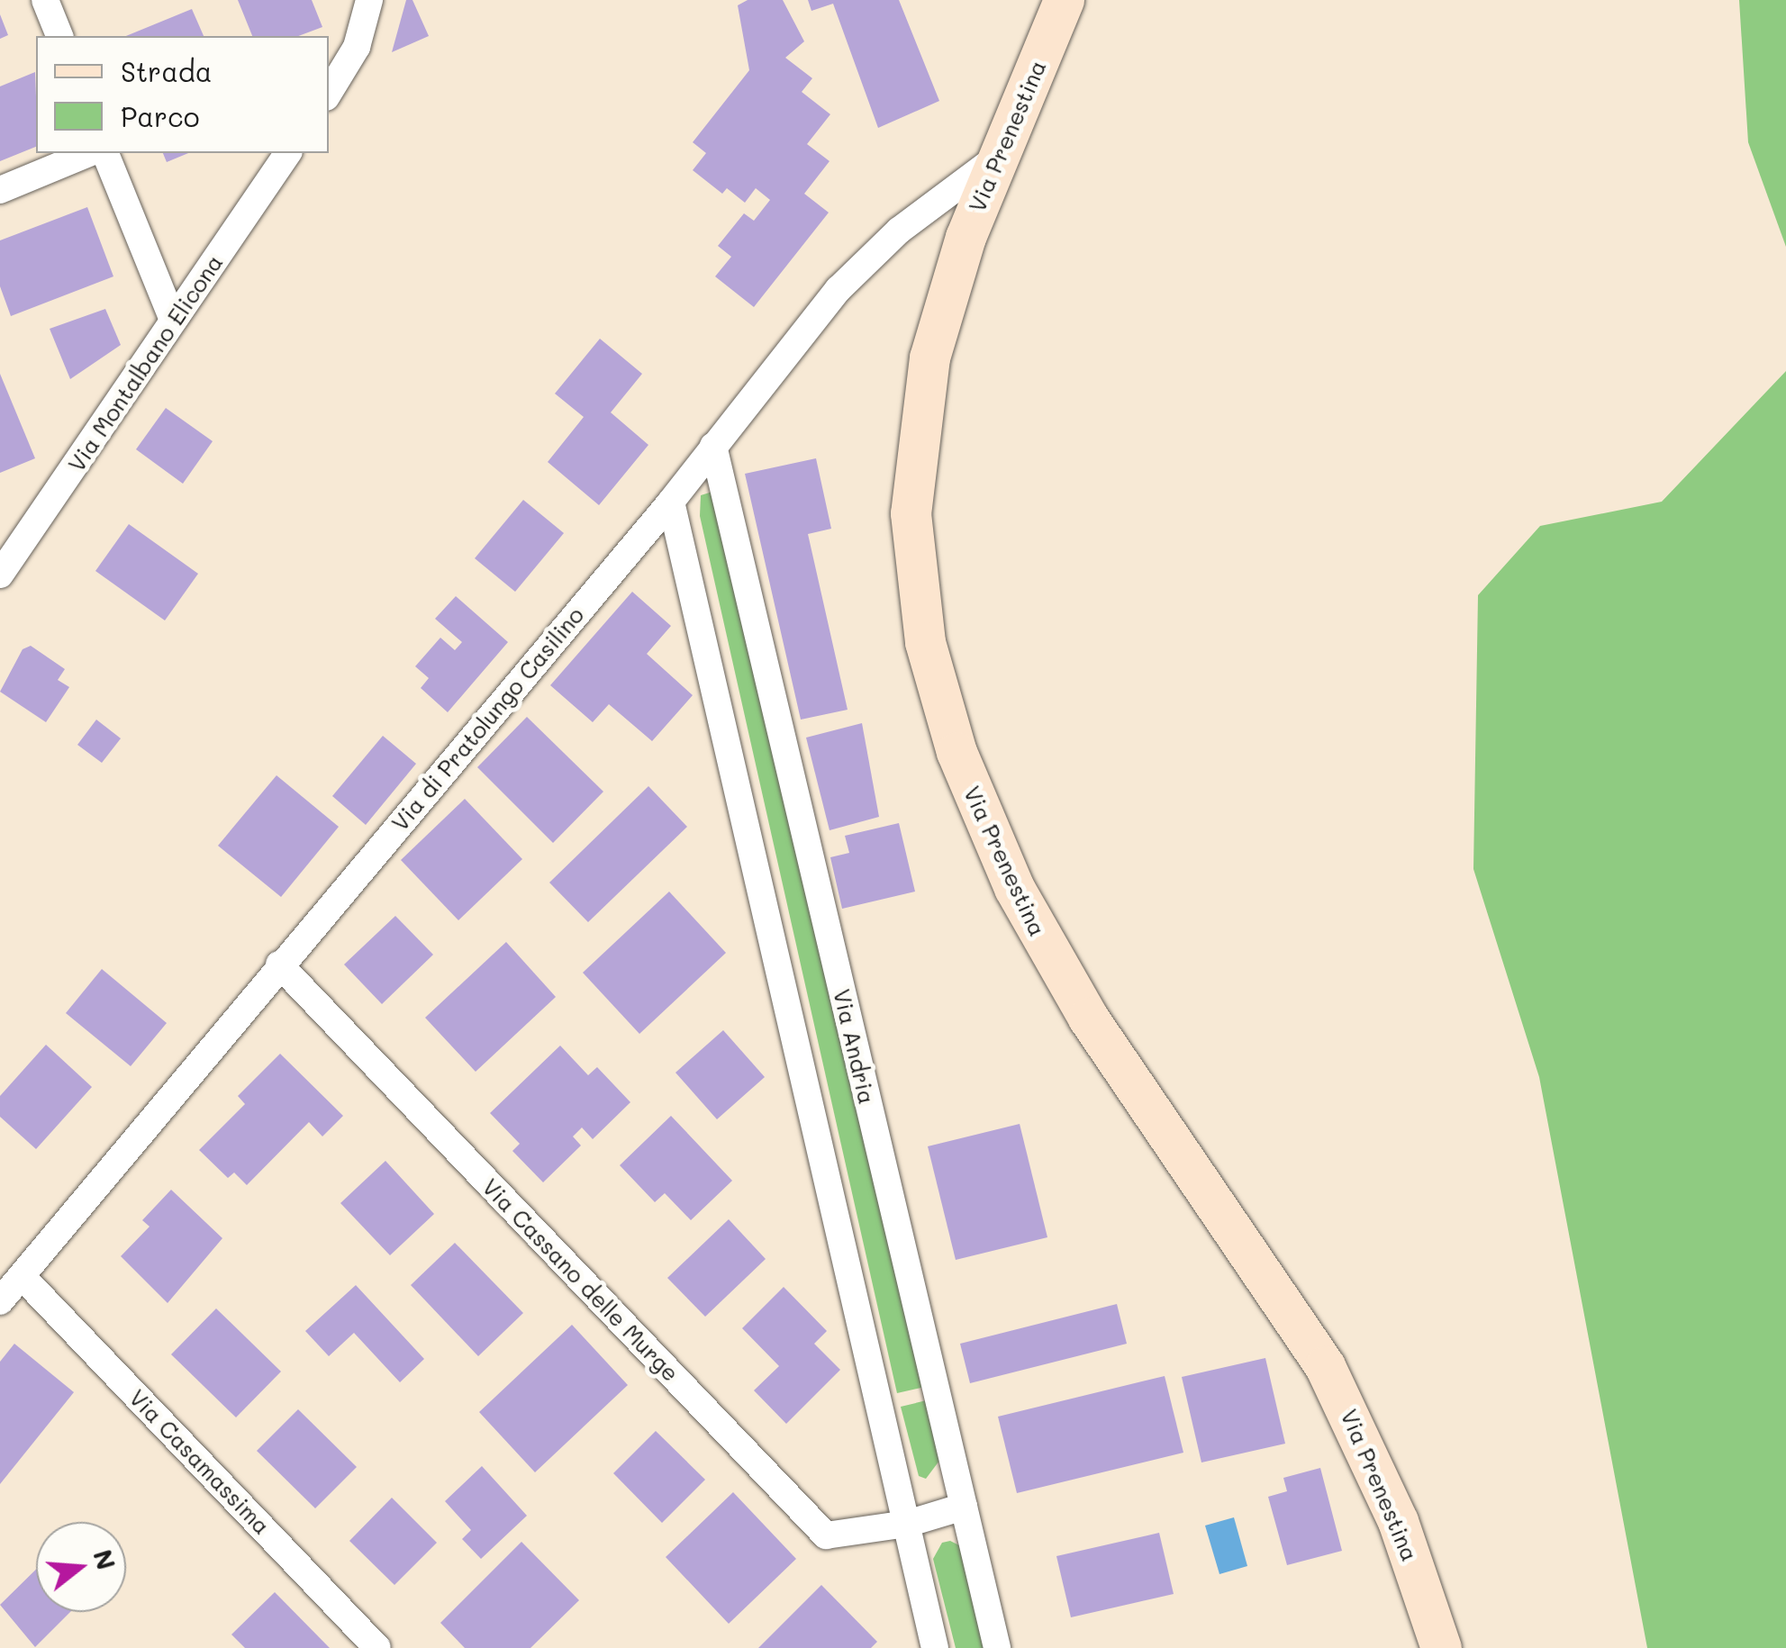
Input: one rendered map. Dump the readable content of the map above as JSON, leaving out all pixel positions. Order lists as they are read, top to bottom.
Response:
{
  "streets": {
    "main road": ["Via Prenestina"],
    "street": [
      "Via Montalbano Elicona",
      "Via di Pratolungo Casilino",
      "Via Andria",
      "Via Cassano delle Murge",
      "Via Casamassima"
    ]
  },
  "crossings": [
    ["Via Prenestina", "Via di Pratolungo Casilino"],
    ["Via di Pratolungo Casilino", "Via Andria"],
    ["Via di Pratolungo Casilino", "Via Cassano delle Murge"],
    ["Via di Pratolungo Casilino", "Via Casamassima"]
  ],
  "legend": ["Strada", "Parco"],
  "north": "right"
}
